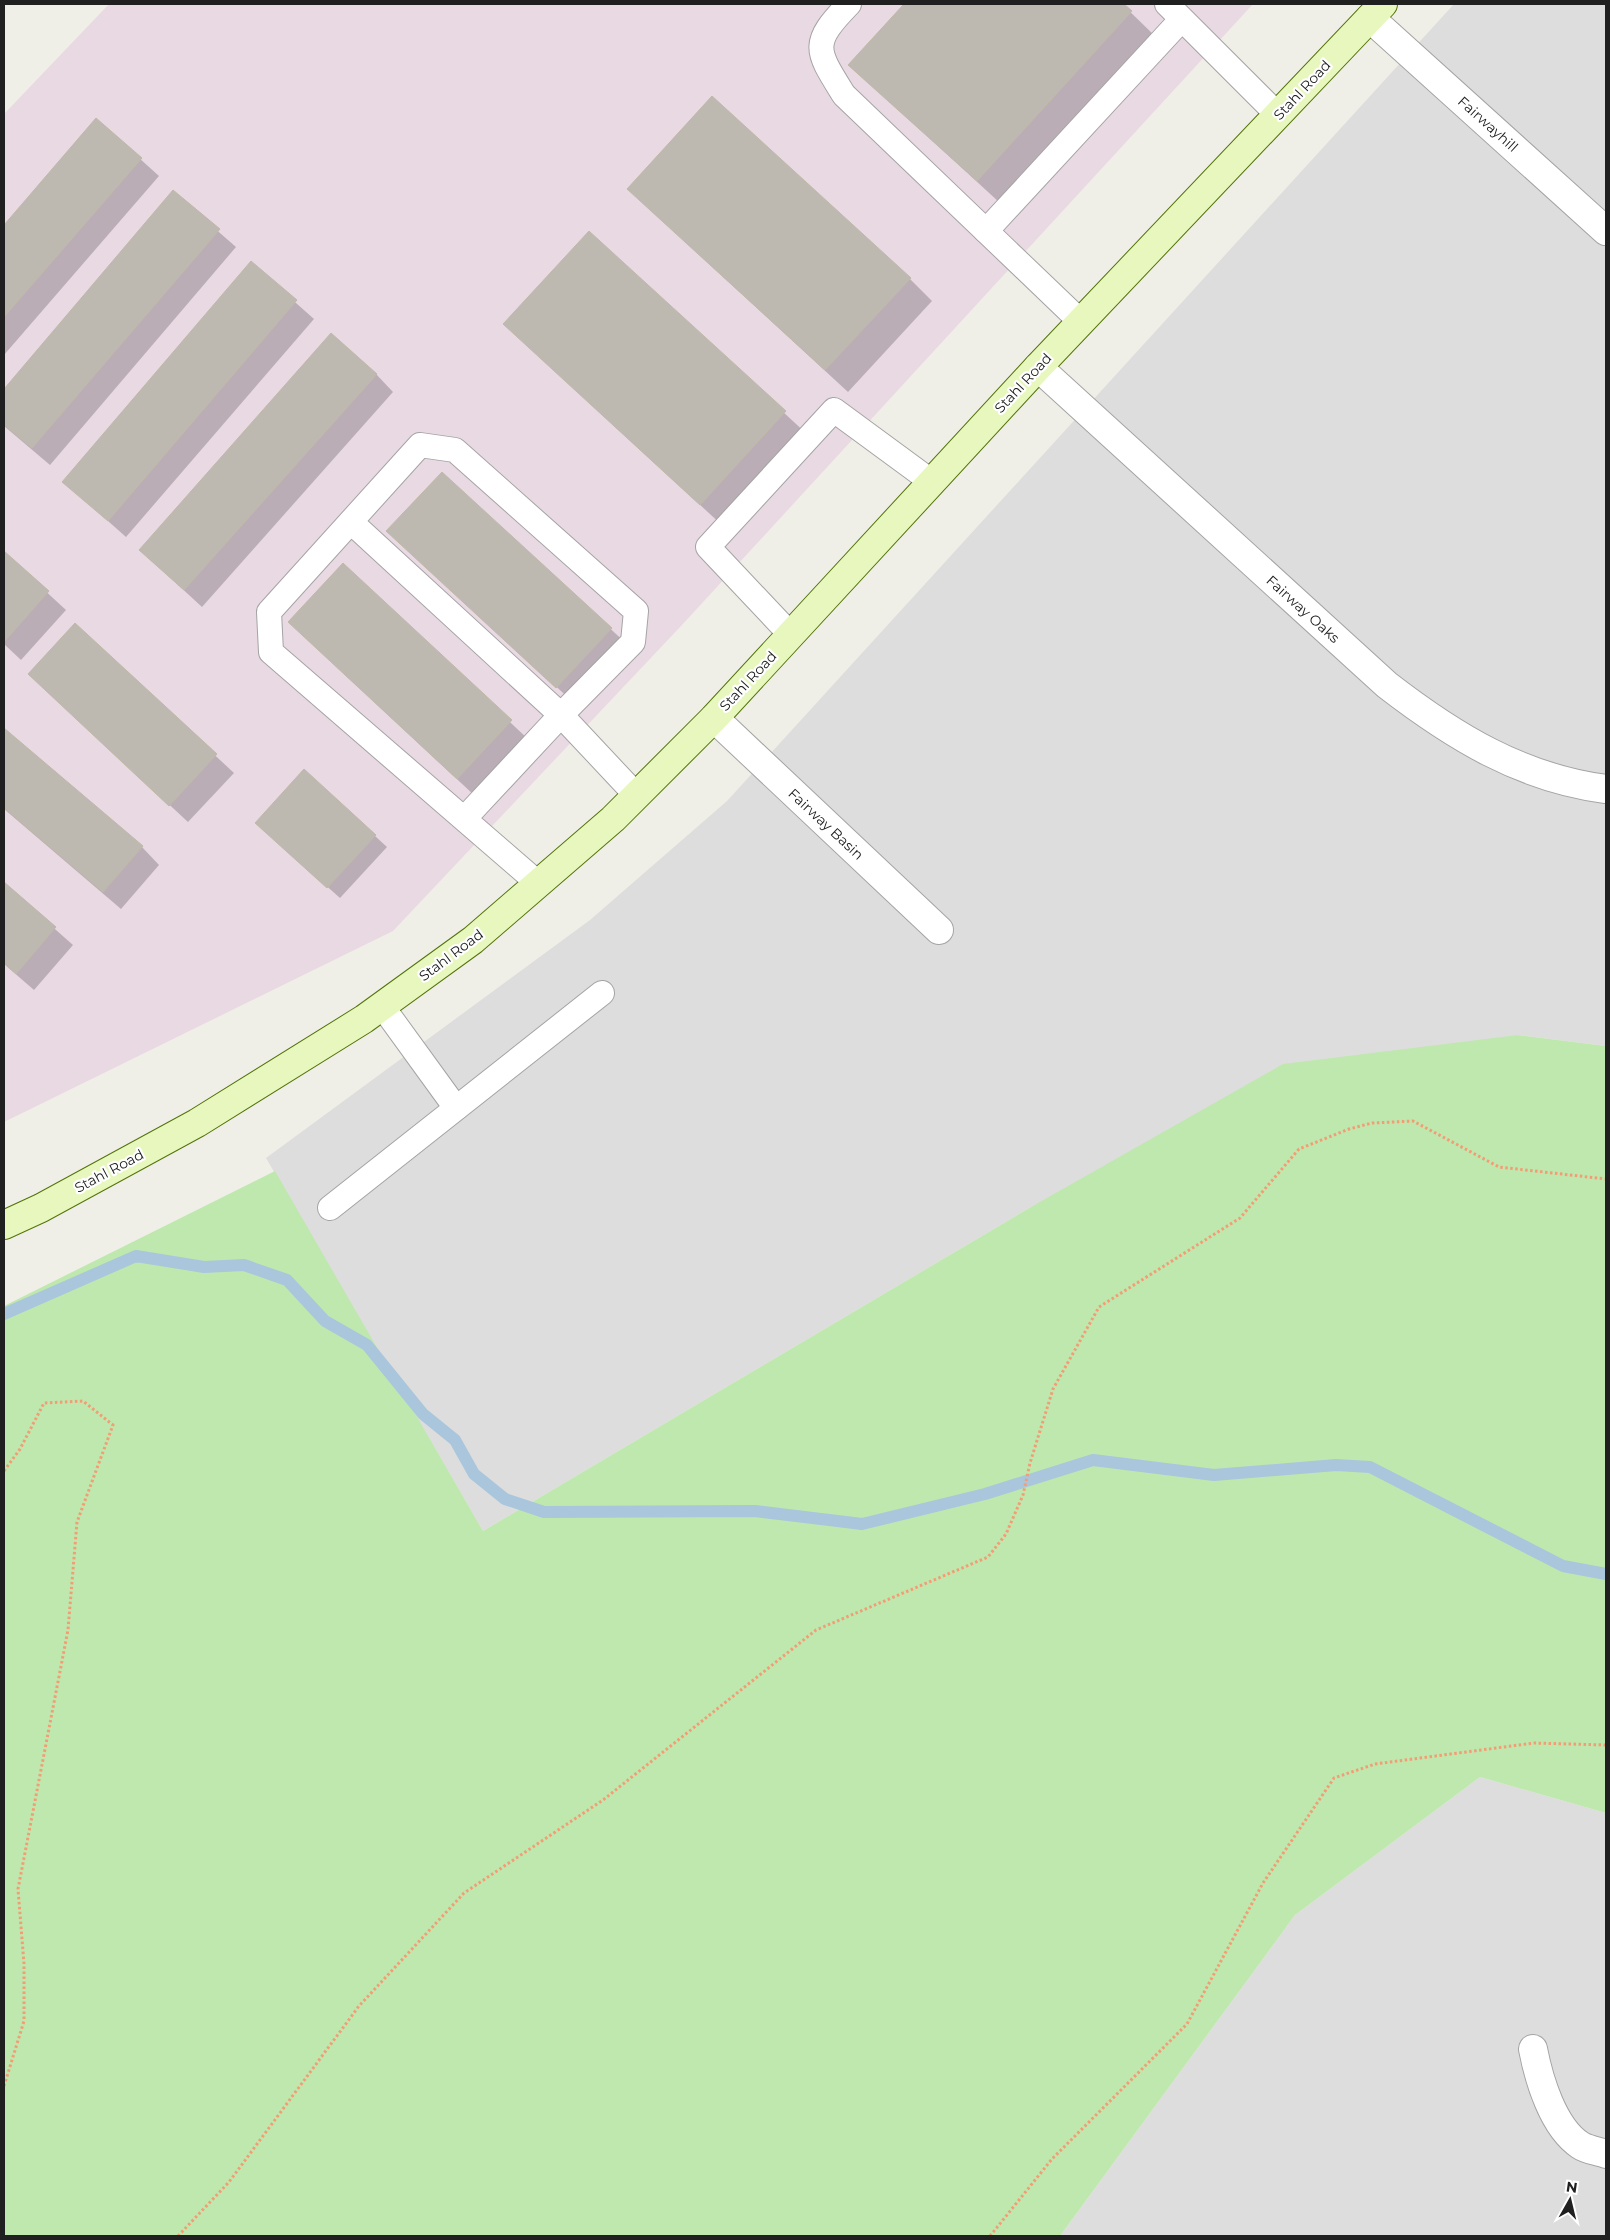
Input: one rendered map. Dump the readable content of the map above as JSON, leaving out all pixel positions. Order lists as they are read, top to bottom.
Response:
{
  "streets": {
    "street": [
      "Stahl Road",
      "Fairwayhill",
      "Fairway Oaks",
      "Fairway Basin"
    ]
  },
  "crossings": [
    ["Stahl Road", "Fairwayhill"],
    ["Stahl Road", "Fairway Oaks"],
    ["Stahl Road", "Fairway Basin"]
  ],
  "north": "top"
}
